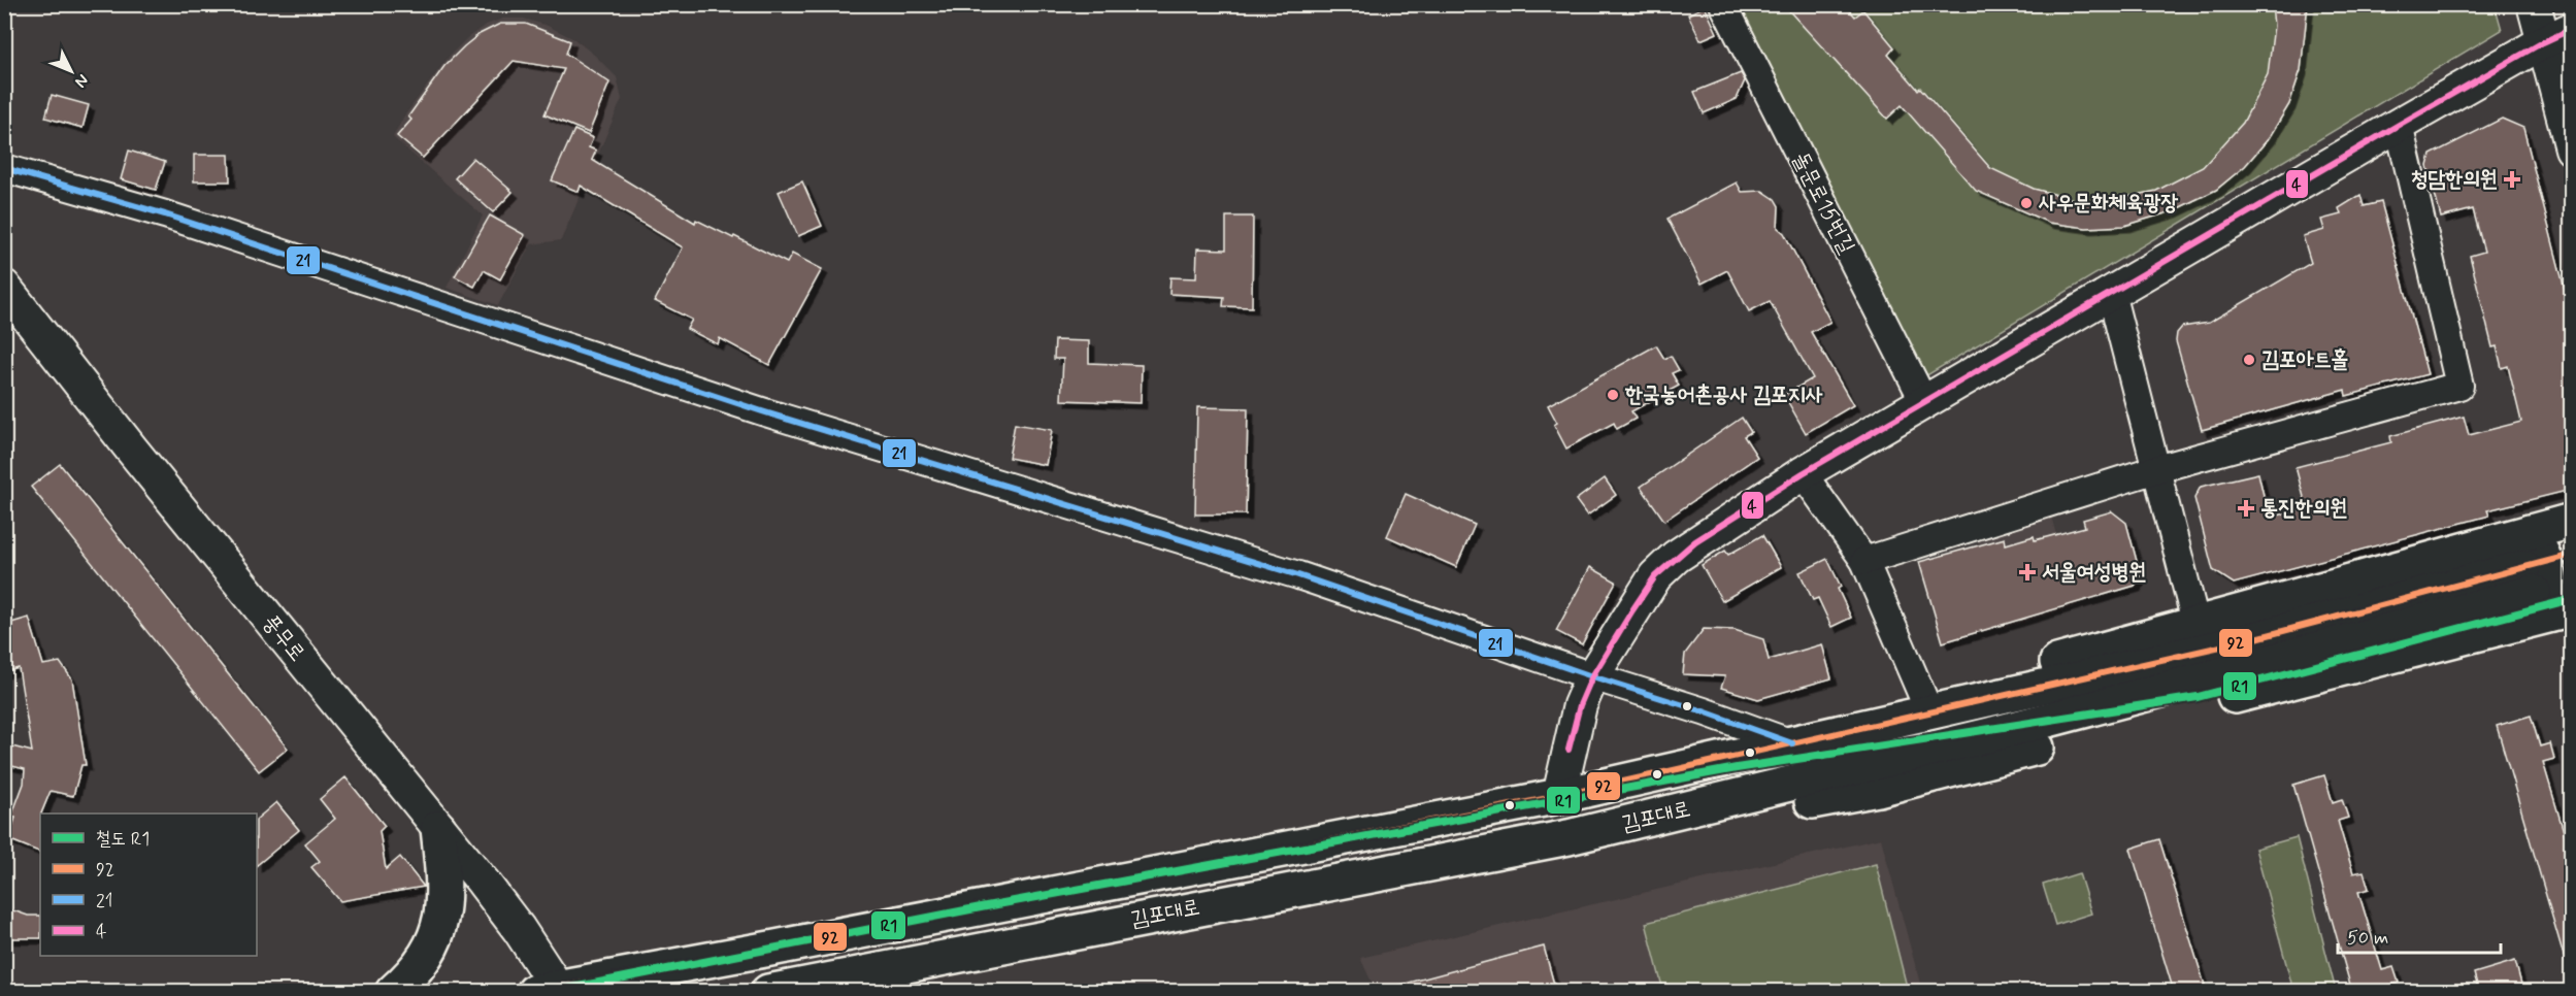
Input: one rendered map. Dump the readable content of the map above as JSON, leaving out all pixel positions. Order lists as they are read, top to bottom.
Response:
{
  "streets": {
    "main road": ["김포대로"],
    "street": ["돌문로15번길", "풍무로"]
  },
  "crossings": [
    ["풍무로", "김포대로"]
  ],
  "places": {
    "health": ["청담한의원", "통진한의원", "서울여성병원"],
    "other": ["사우문화체육광장", "김포아트홀", "한국농어촌공사 김포지사"]
  },
  "lines": [
    "transit line 4",
    "transit line 21",
    "transit line 92",
    "rail line R1"
  ],
  "legend": [
    "철도 R1",
    "92",
    "21",
    "4"
  ],
  "scale_bar": "50 m",
  "north": "bottom right"
}
